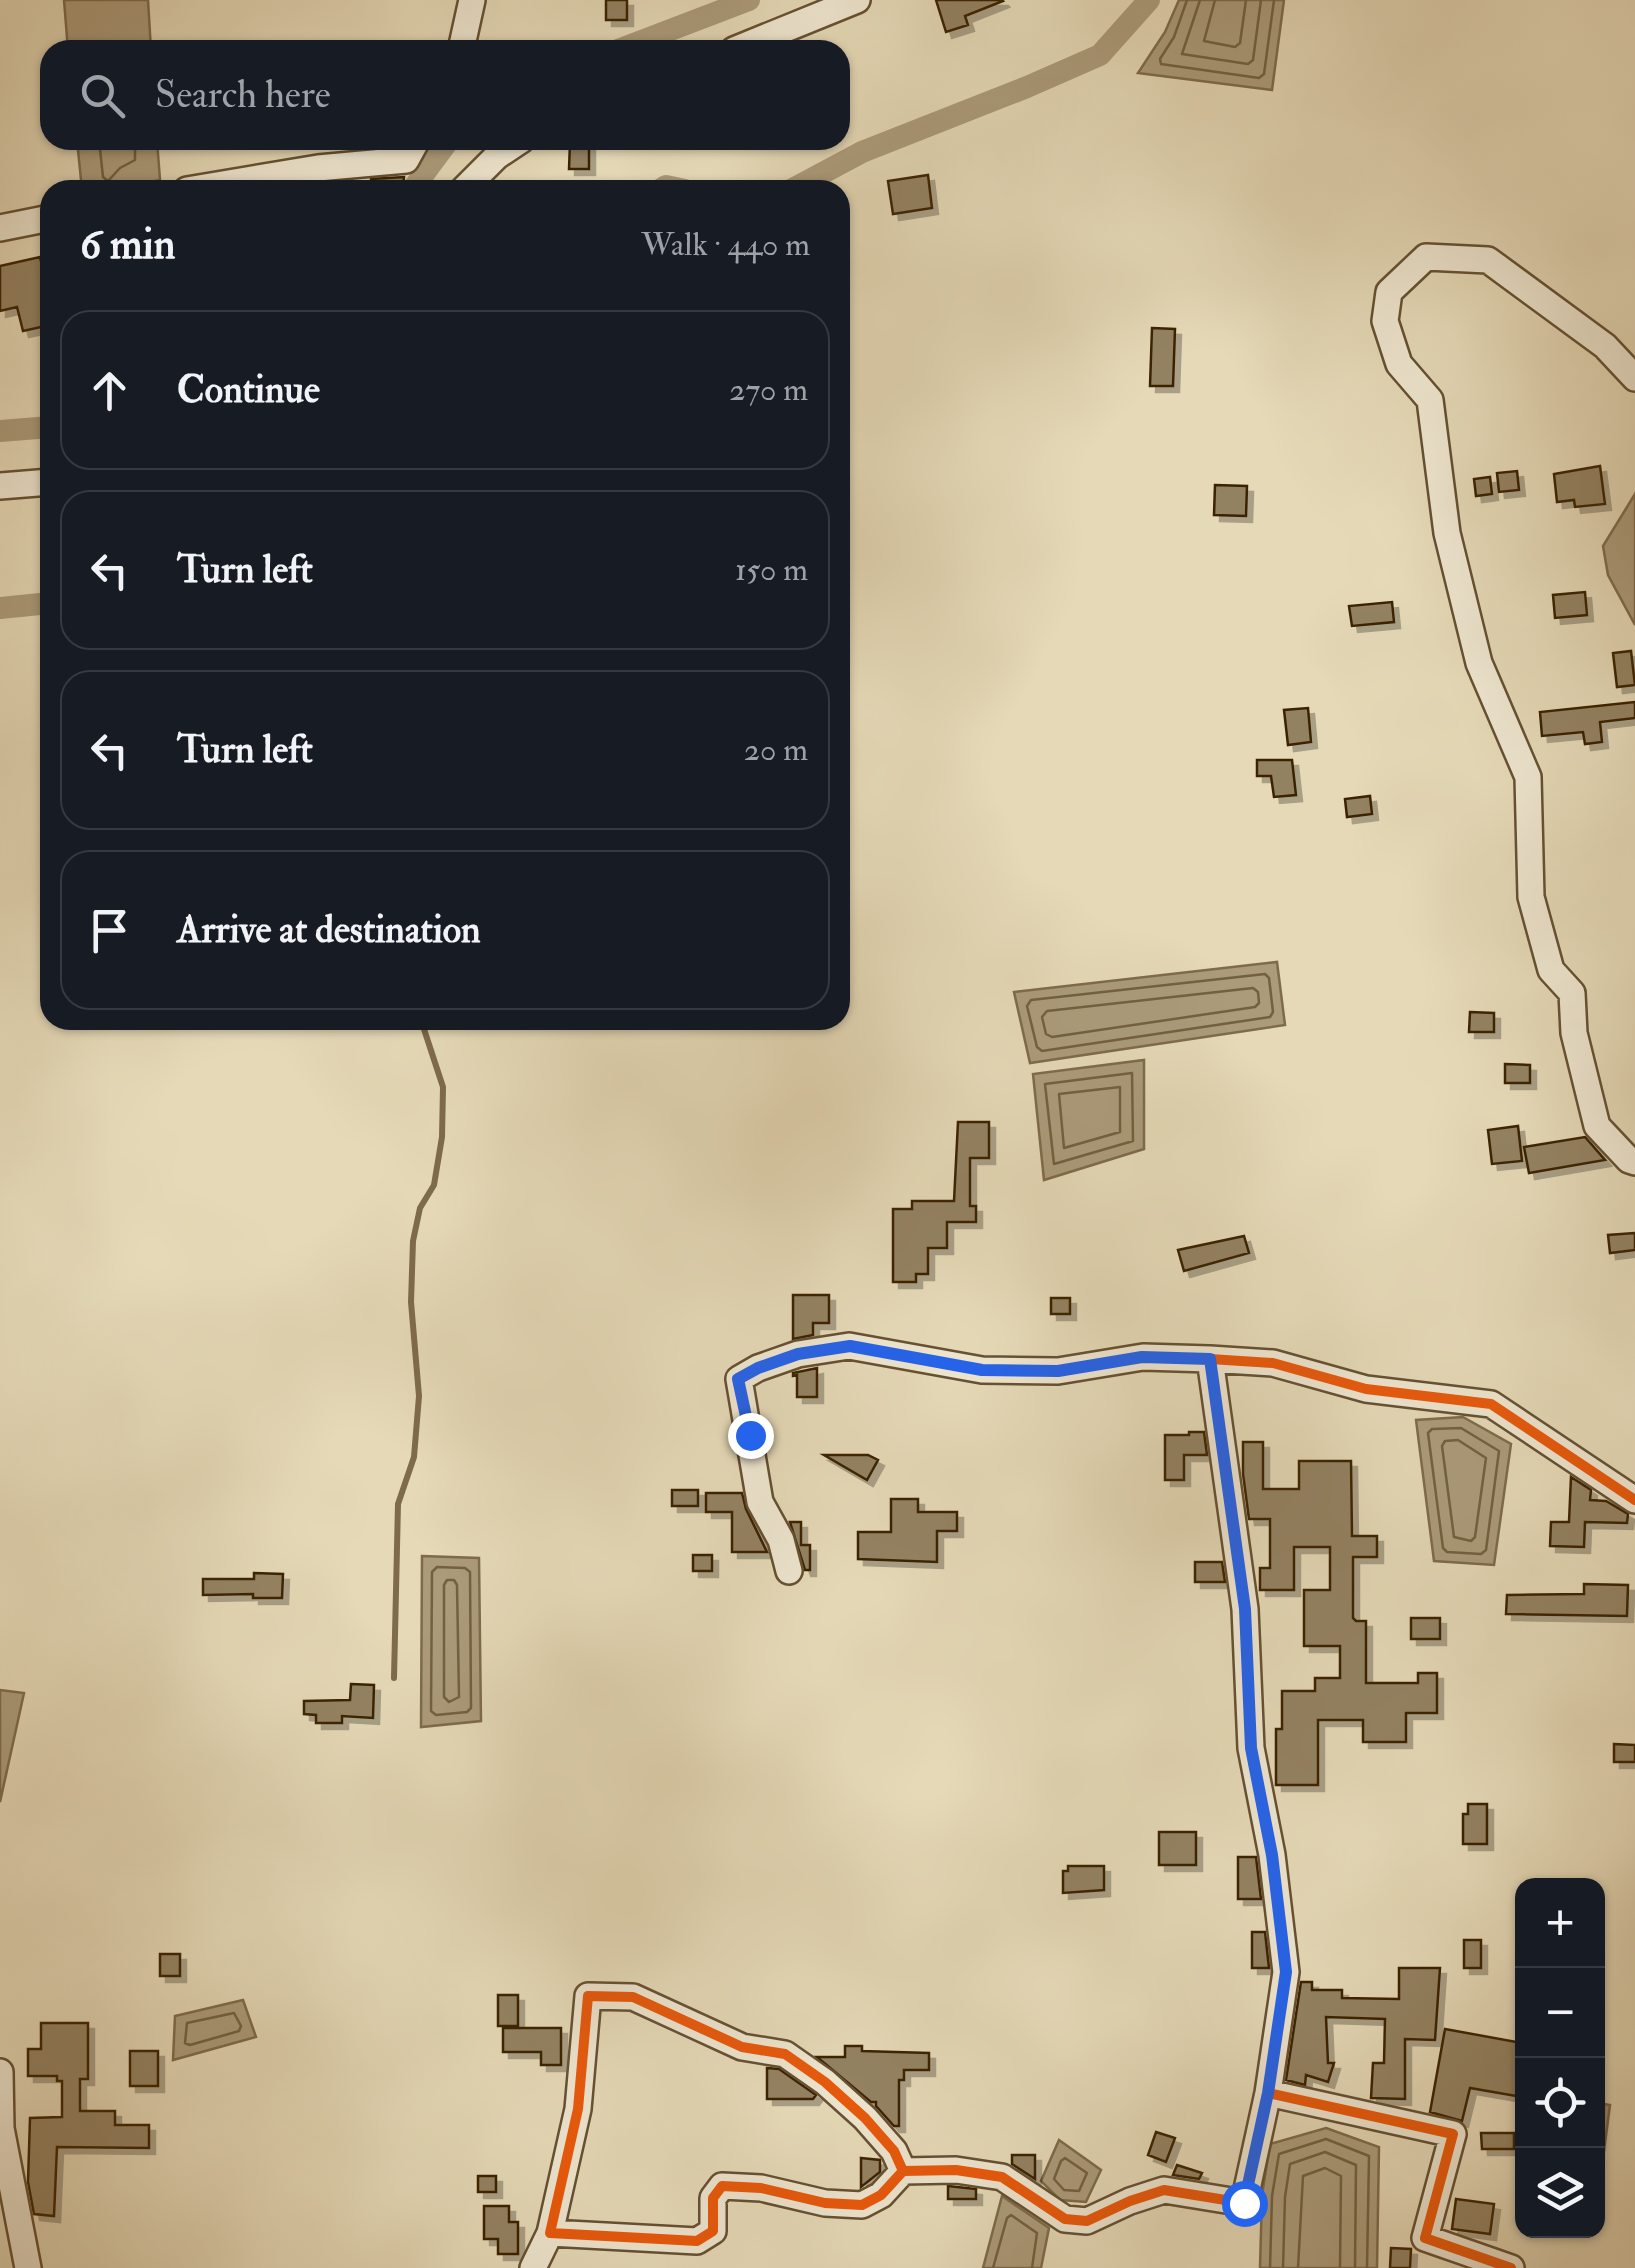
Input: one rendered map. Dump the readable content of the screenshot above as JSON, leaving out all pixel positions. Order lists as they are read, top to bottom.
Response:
{
  "page": {
    "search": "Search here",
    "heading": ["6 min", "Walk · 440 m"],
    "list": [
      ["Continue", "270 m"],
      ["Turn left", "150 m"],
      ["Turn left", "20 m"],
      "Arrive at destination"
    ],
    "map_buttons": ["+", "−"]
  }
}
